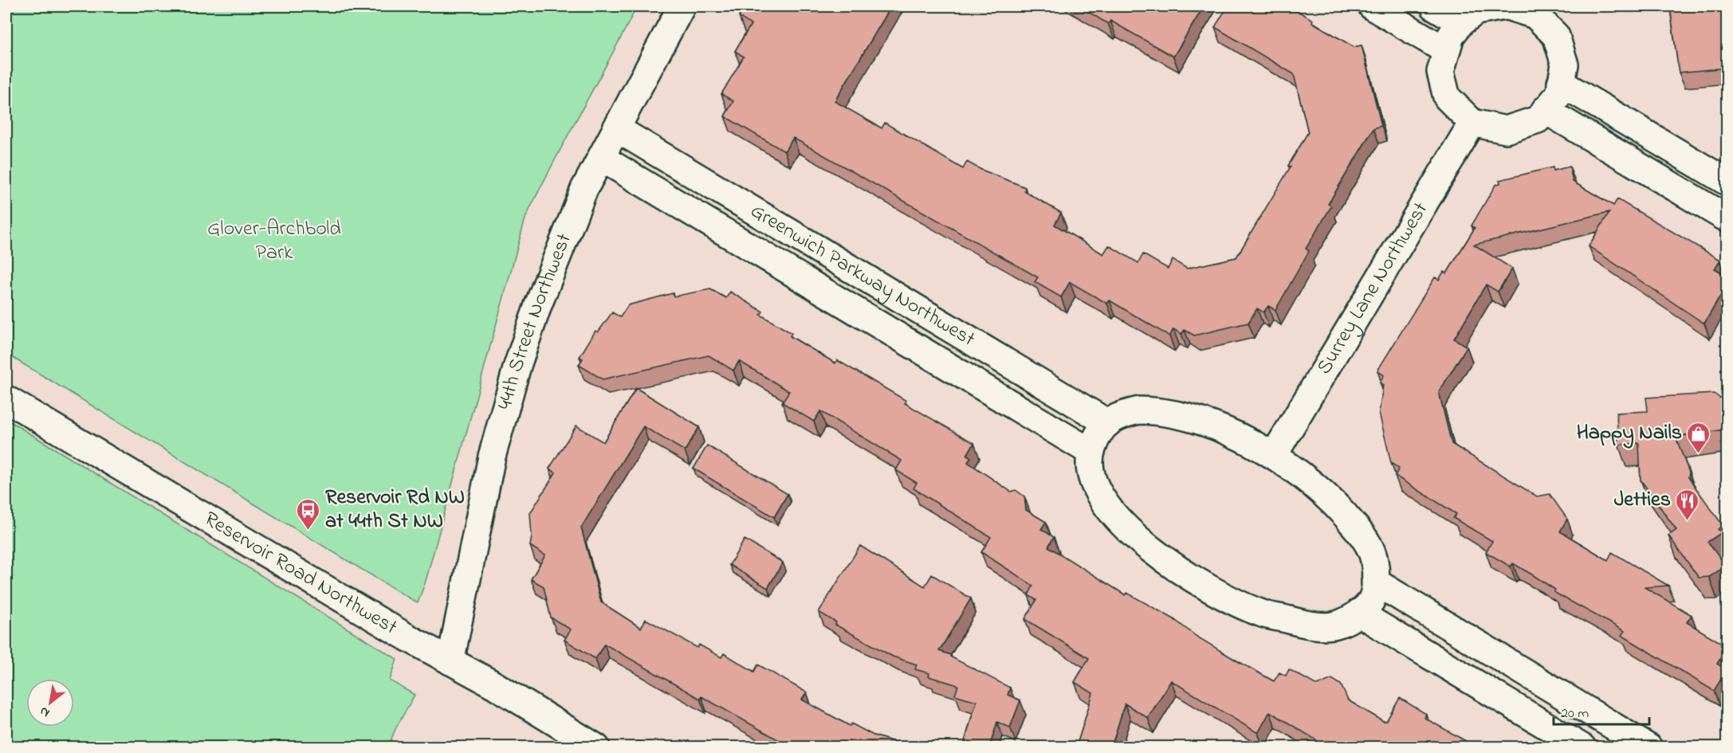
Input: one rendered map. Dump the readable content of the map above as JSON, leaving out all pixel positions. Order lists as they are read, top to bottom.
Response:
{
  "streets": {
    "street": [
      "Greenwich Parkway Northwest",
      "Surrey Lane Northwest",
      "44th Street Northwest",
      "Reservoir Road Northwest"
    ]
  },
  "crossings": [
    ["Greenwich Parkway Northwest", "44th Street Northwest"],
    ["44th Street Northwest", "Reservoir Road Northwest"]
  ],
  "parks": ["Glover-Archbold Park"],
  "places": {
    "shop": ["Happy Nails"],
    "restaurant": ["Jetties"],
    "bus stop": ["Reservoir Rd NW at 44th St NW"]
  },
  "scale_bar": "20 m",
  "north": "bottom left"
}
